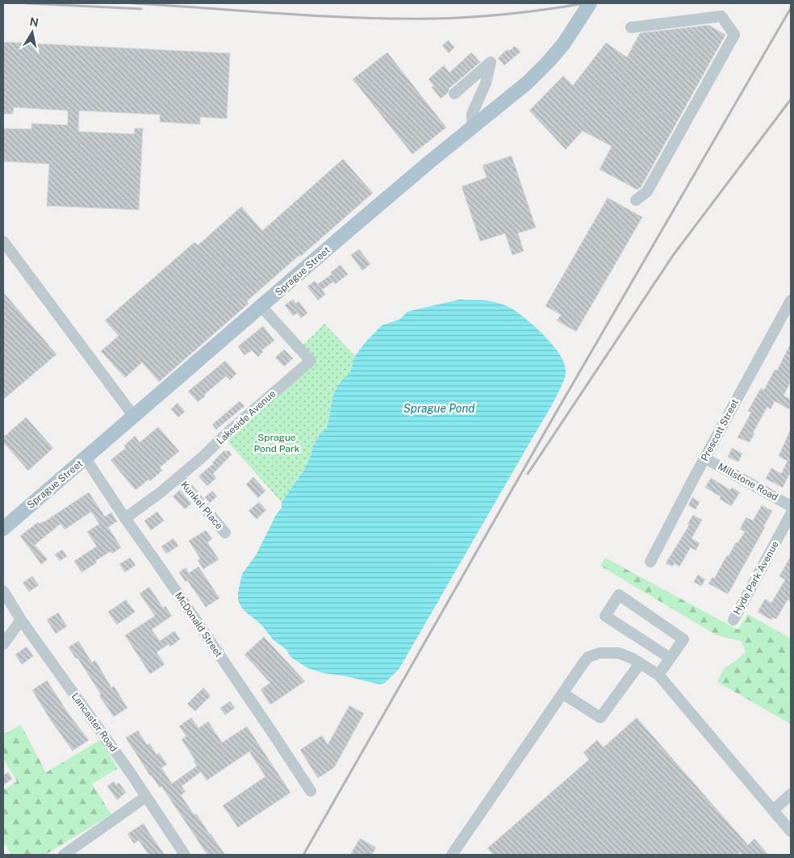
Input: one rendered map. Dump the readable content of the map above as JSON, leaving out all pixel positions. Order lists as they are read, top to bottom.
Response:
{
  "streets": {
    "main road": ["Sprague Street"],
    "street": [
      "Lakeside Avenue",
      "Prescott Street",
      "Millstone Road",
      "Kunkel Place",
      "Hyde Park Avenue",
      "McDonald Street",
      "Lancaster Road"
    ]
  },
  "crossings": [
    ["Sprague Street", "Lakeside Avenue"],
    ["Sprague Street", "McDonald Street"],
    ["Lakeside Avenue", "Kunkel Place"],
    ["Lakeside Avenue", "McDonald Street"],
    ["Prescott Street", "Millstone Road"]
  ],
  "water": ["Sprague Pond"],
  "parks": ["Sprague Pond Park"],
  "north": "top"
}
